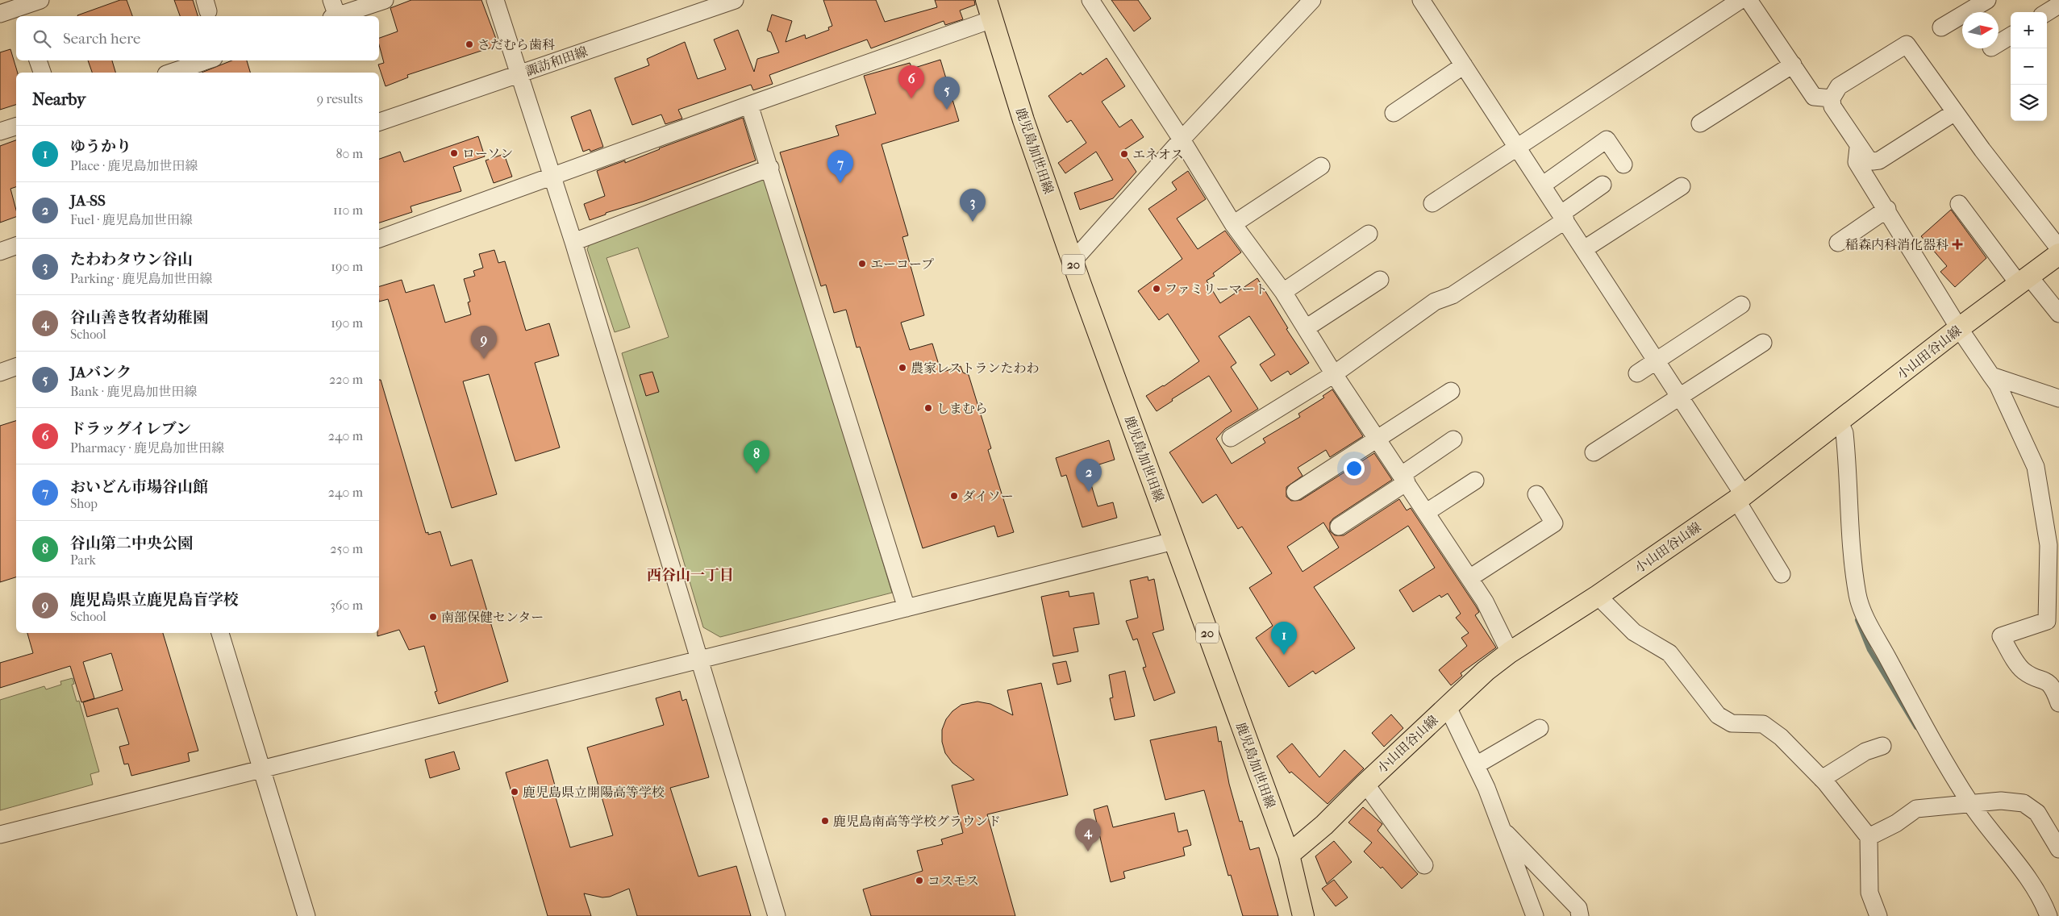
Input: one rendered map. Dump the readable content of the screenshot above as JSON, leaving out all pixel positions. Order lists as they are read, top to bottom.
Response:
{
  "streets": {
    "main road": ["鹿児島加世田線", "20", "小山田谷山線"],
    "street": ["諏訪和田線"]
  },
  "crossings": [
    ["鹿児島加世田線", "小山田谷山線"]
  ],
  "districts": ["西谷山一丁目"],
  "places": {
    "other": [
      "さだむら歯科",
      "ローソン",
      "エネオス",
      "エーコープ",
      "ファミリーマート",
      "農家レストランたわわ",
      "しまむら",
      "ダイソー",
      "南部保健センター",
      "鹿児島県立開陽高等学校",
      "鹿児島南高等学校グラウンド",
      "コスモス"
    ],
    "health": ["稲森内科消化器科"]
  },
  "north": "right",
  "page": {
    "map_buttons": ["+", "−"],
    "search": "Search here",
    "pins": [
      "6",
      "5",
      "7",
      "3",
      "9",
      "8",
      "2",
      "1",
      "4"
    ],
    "heading": ["Nearby", "9 results"],
    "list": [
      {
        "mark": "1",
        "name": "ゆうかり",
        "note": "Place · 鹿児島加世田線",
        "value": "80 m"
      },
      {
        "mark": "2",
        "name": "JA-SS",
        "note": "Fuel · 鹿児島加世田線",
        "value": "110 m"
      },
      {
        "mark": "3",
        "name": "たわわタウン谷山",
        "note": "Parking · 鹿児島加世田線",
        "value": "190 m"
      },
      {
        "mark": "4",
        "name": "谷山善き牧者幼稚園",
        "note": "School",
        "value": "190 m"
      },
      {
        "mark": "5",
        "name": "JAバンク",
        "note": "Bank · 鹿児島加世田線",
        "value": "220 m"
      },
      {
        "mark": "6",
        "name": "ドラッグイレブン",
        "note": "Pharmacy · 鹿児島加世田線",
        "value": "240 m"
      },
      {
        "mark": "7",
        "name": "おいどん市場谷山館",
        "note": "Shop",
        "value": "240 m"
      },
      {
        "mark": "8",
        "name": "谷山第二中央公園",
        "note": "Park",
        "value": "250 m"
      },
      {
        "mark": "9",
        "name": "鹿児島県立鹿児島盲学校",
        "note": "School",
        "value": "360 m"
      }
    ]
  }
}
